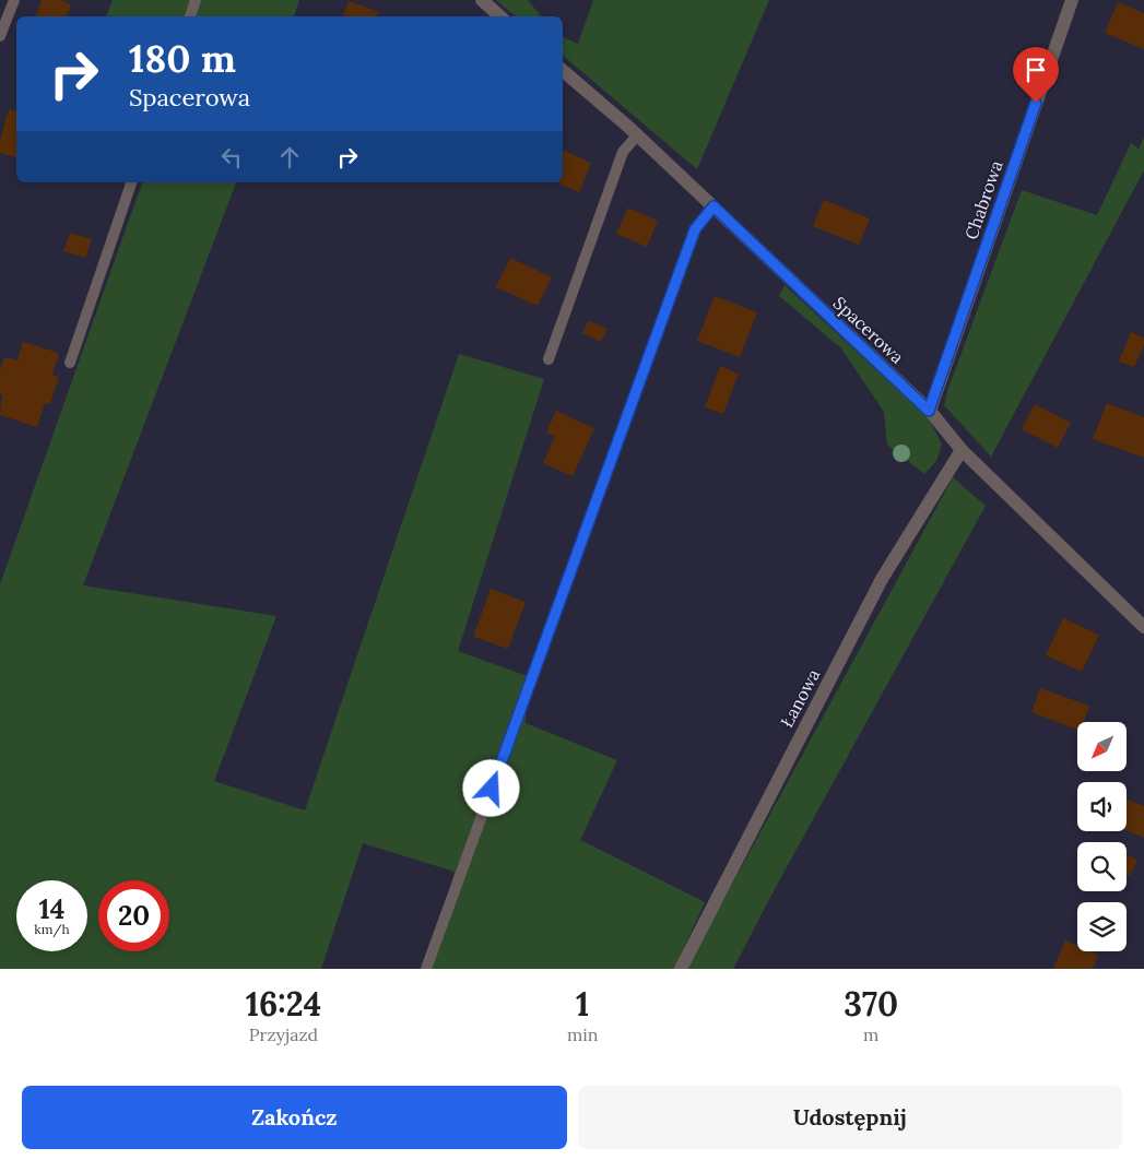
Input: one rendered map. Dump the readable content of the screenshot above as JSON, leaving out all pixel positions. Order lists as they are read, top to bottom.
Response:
{
  "streets": {
    "street": ["Chabrowa", "Spacerowa", "Łanowa"]
  },
  "crossings": [
    ["Chabrowa", "Spacerowa"],
    ["Spacerowa", "Łanowa"]
  ],
  "north": "bottom left",
  "page": {
    "turn": ["180 m", "Spacerowa"],
    "speed": "14 km/h",
    "limit": "20",
    "eta": [
      "16:24",
      "Przyjazd",
      "1",
      "min",
      "370",
      "m"
    ],
    "buttons": ["Zakończ", "Udostępnij"]
  }
}
